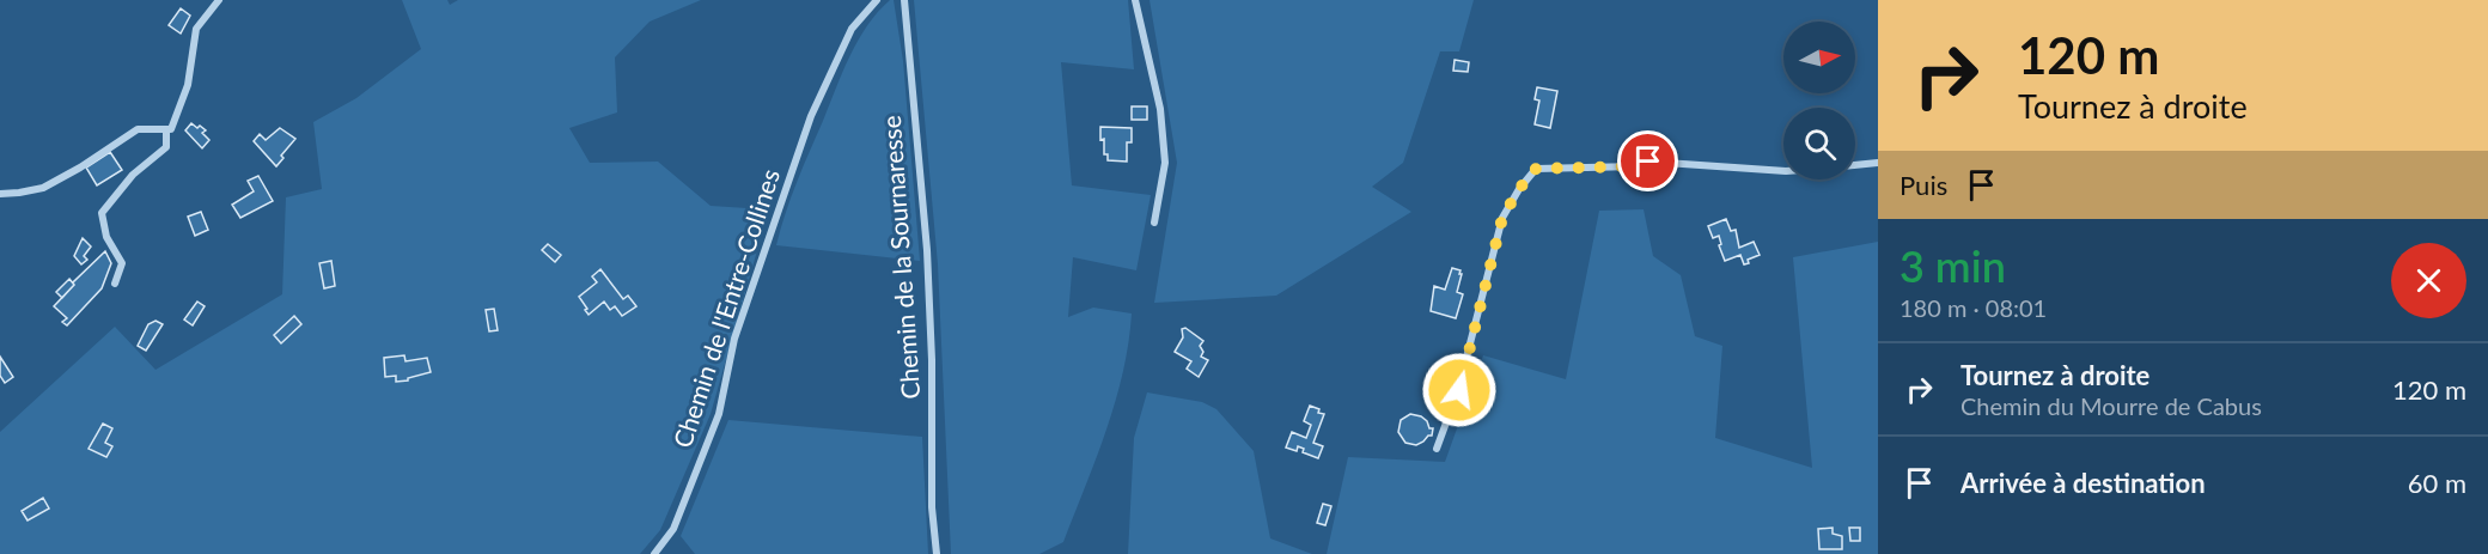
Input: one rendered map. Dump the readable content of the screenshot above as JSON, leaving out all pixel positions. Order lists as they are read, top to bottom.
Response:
{
  "streets": {
    "street": ["Chemin de la Sournaresse", "Chemin de l'Entre-Collines"]
  },
  "north": "right",
  "page": {
    "turn": ["120 m", "Tournez à droite"],
    "then": "Puis",
    "heading": ["3 min", "180 m · 08:01"],
    "list": [
      {
        "name": "Tournez à droite",
        "note": "Chemin du Mourre de Cabus",
        "value": "120 m"
      },
      {
        "name": "Arrivée à destination",
        "value": "60 m"
      }
    ]
  }
}
